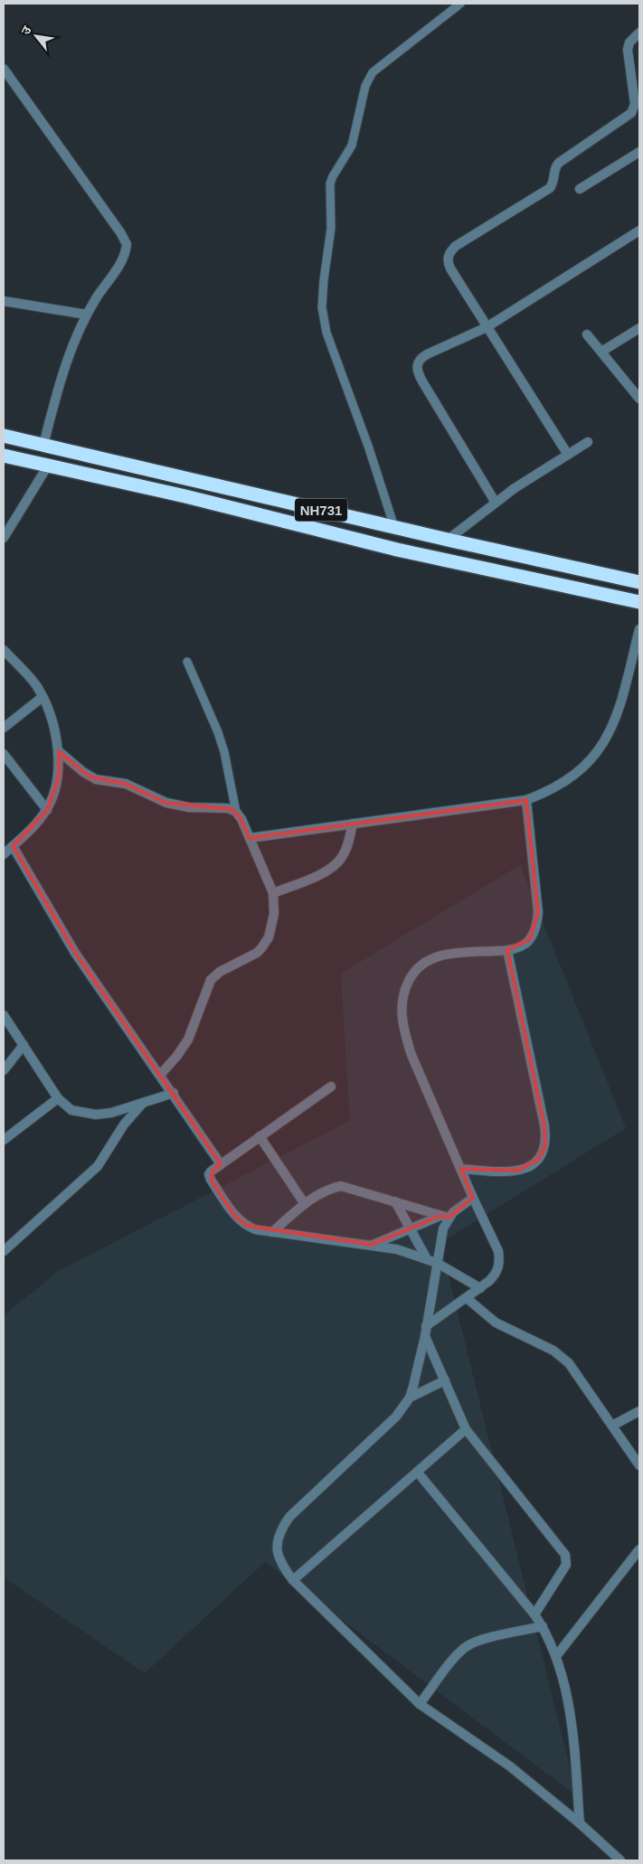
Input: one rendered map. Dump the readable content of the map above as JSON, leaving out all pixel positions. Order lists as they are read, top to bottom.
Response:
{
  "streets": {
    "highway": ["NH731"]
  },
  "north": "top left"
}
